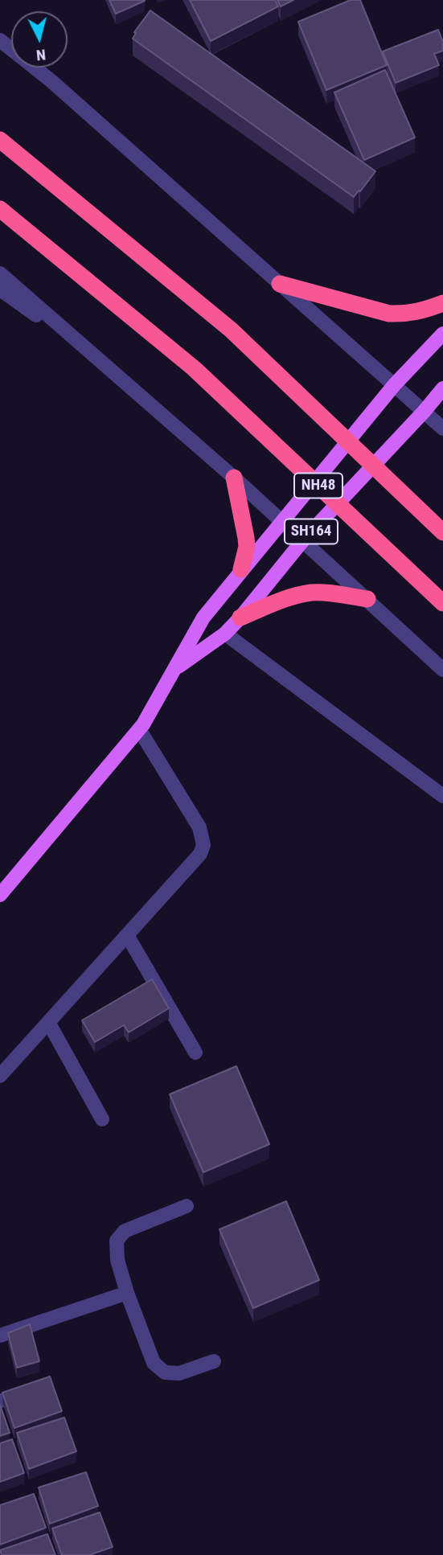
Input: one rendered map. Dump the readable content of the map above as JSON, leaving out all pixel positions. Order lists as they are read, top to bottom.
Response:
{
  "streets": {
    "highway": ["NH48"],
    "main road": ["SH164"]
  },
  "north": "bottom"
}
